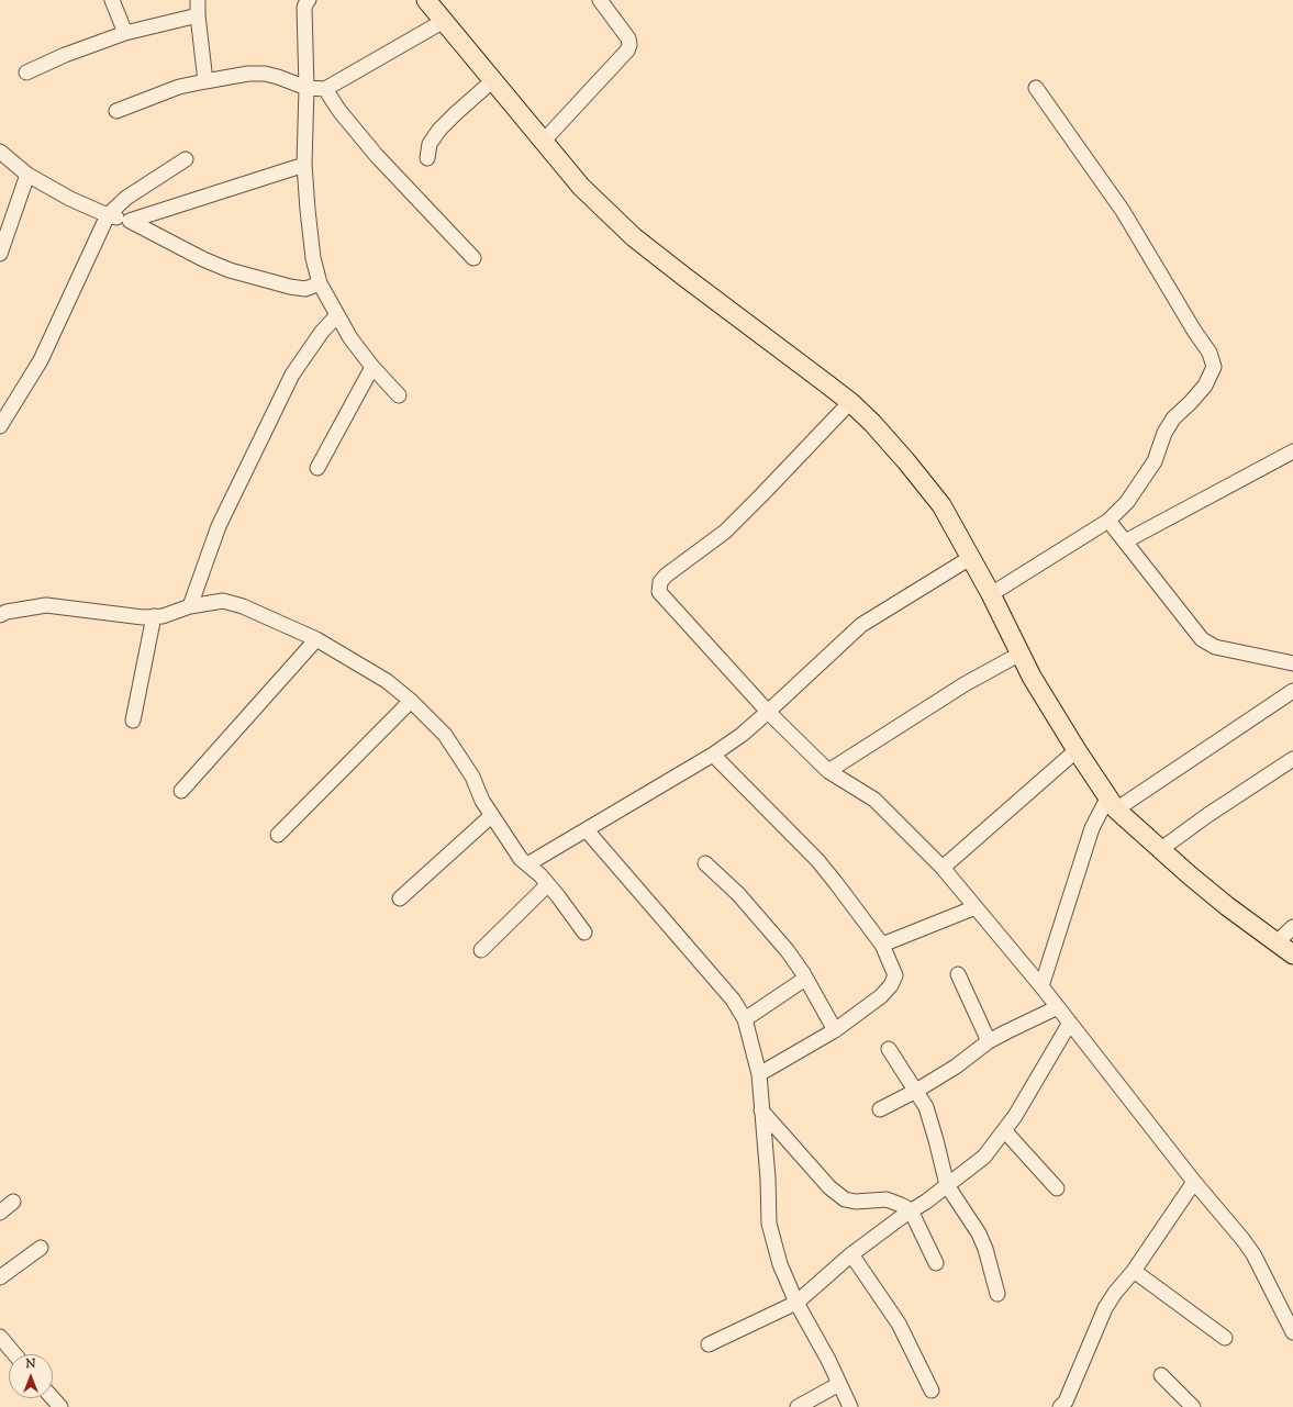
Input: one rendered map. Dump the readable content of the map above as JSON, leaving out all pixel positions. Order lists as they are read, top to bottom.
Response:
{
  "north": "top"
}
